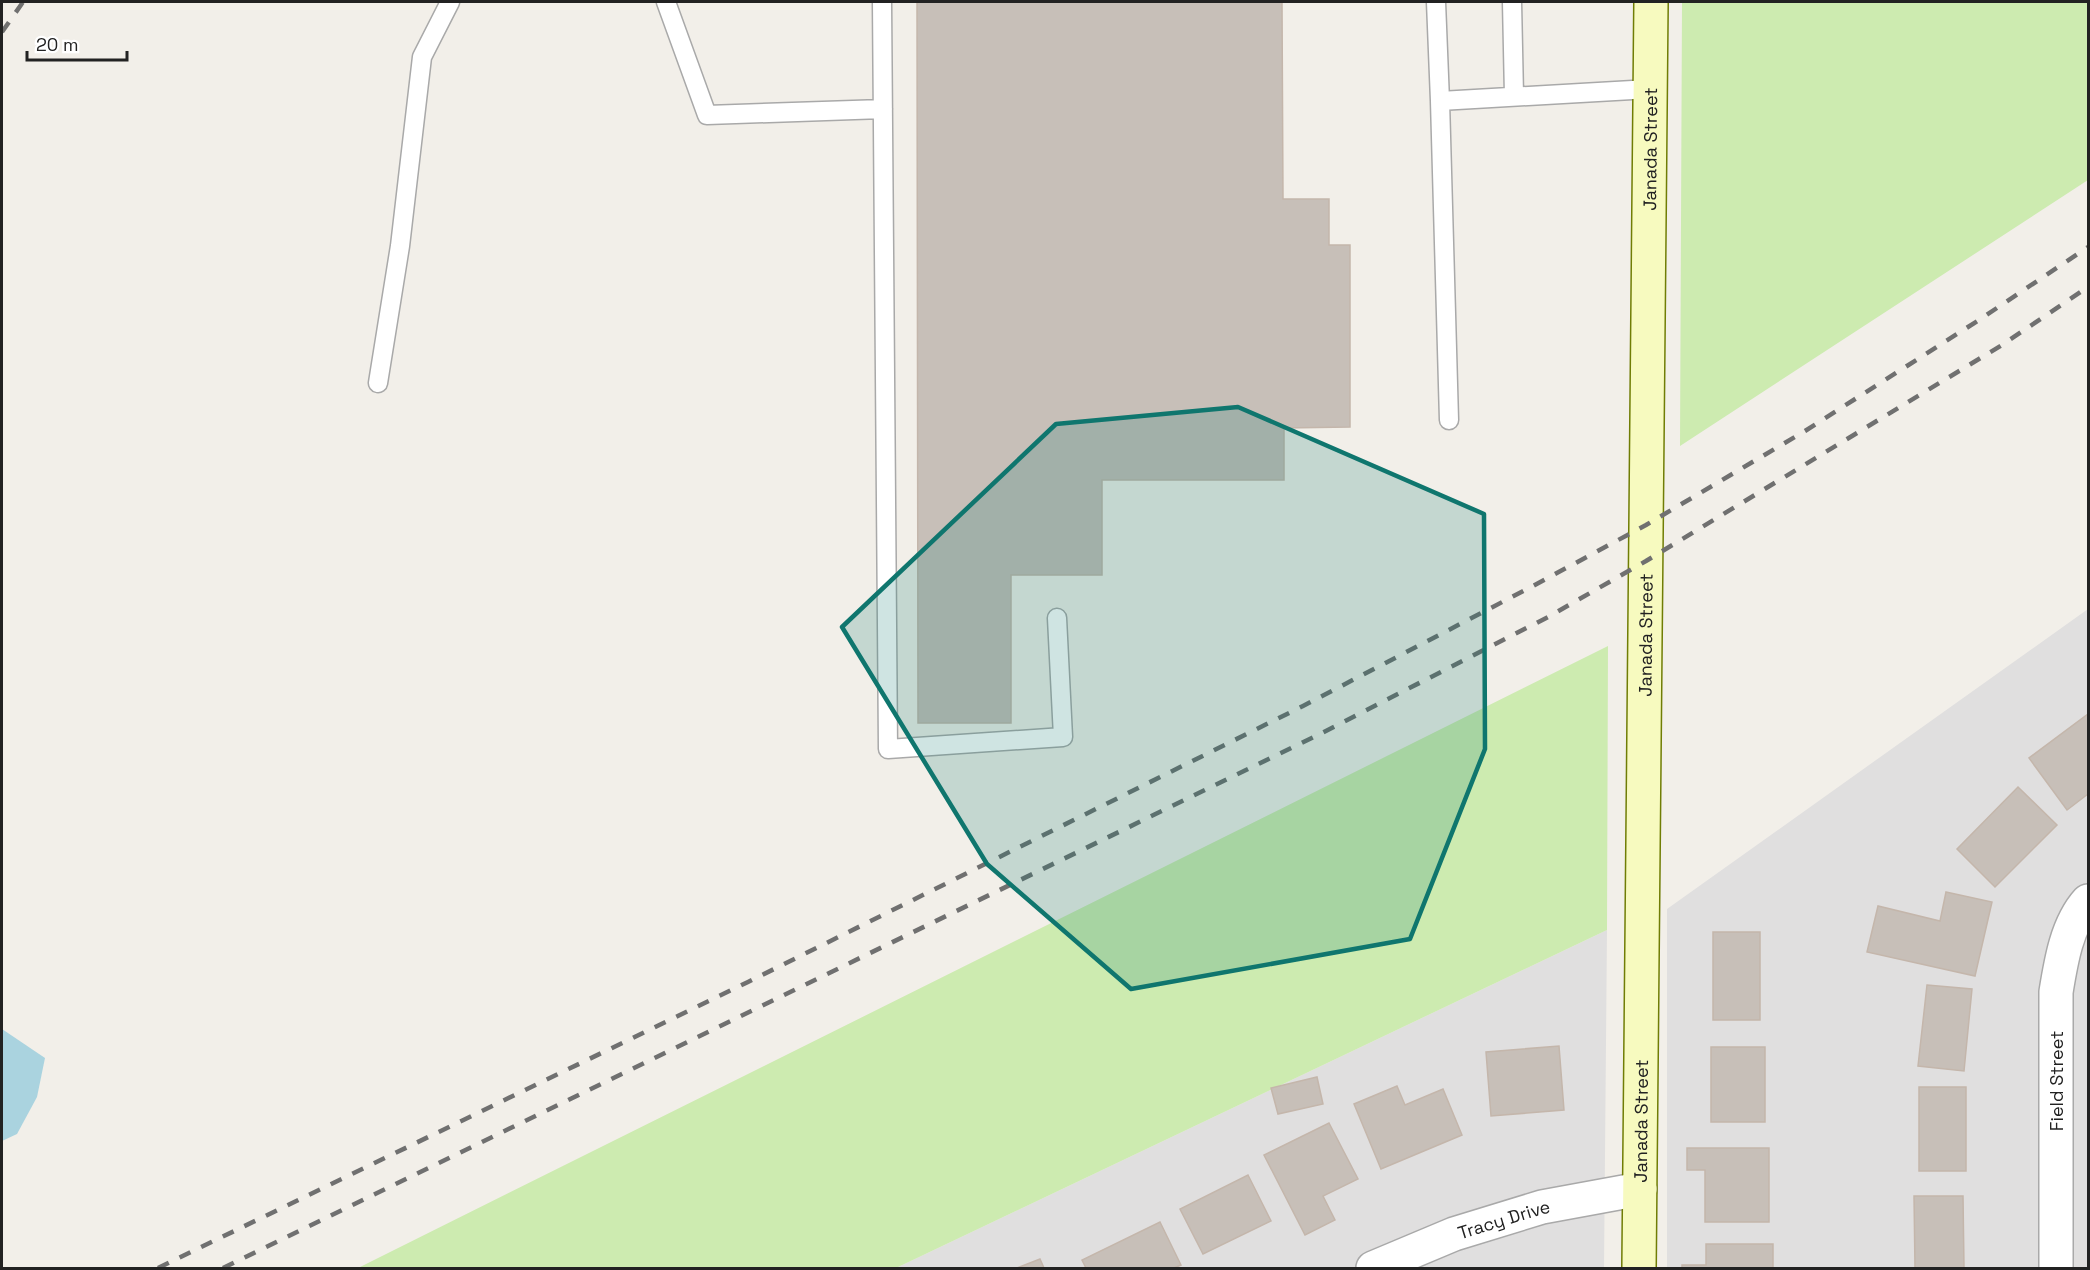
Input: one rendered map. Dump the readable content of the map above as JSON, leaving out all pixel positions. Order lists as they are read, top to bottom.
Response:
{
  "streets": {
    "street": ["Janada Street", "Field Street", "Tracy Drive"]
  },
  "crossings": [
    ["Janada Street", "Tracy Drive"]
  ],
  "scale_bar": "20 m"
}
